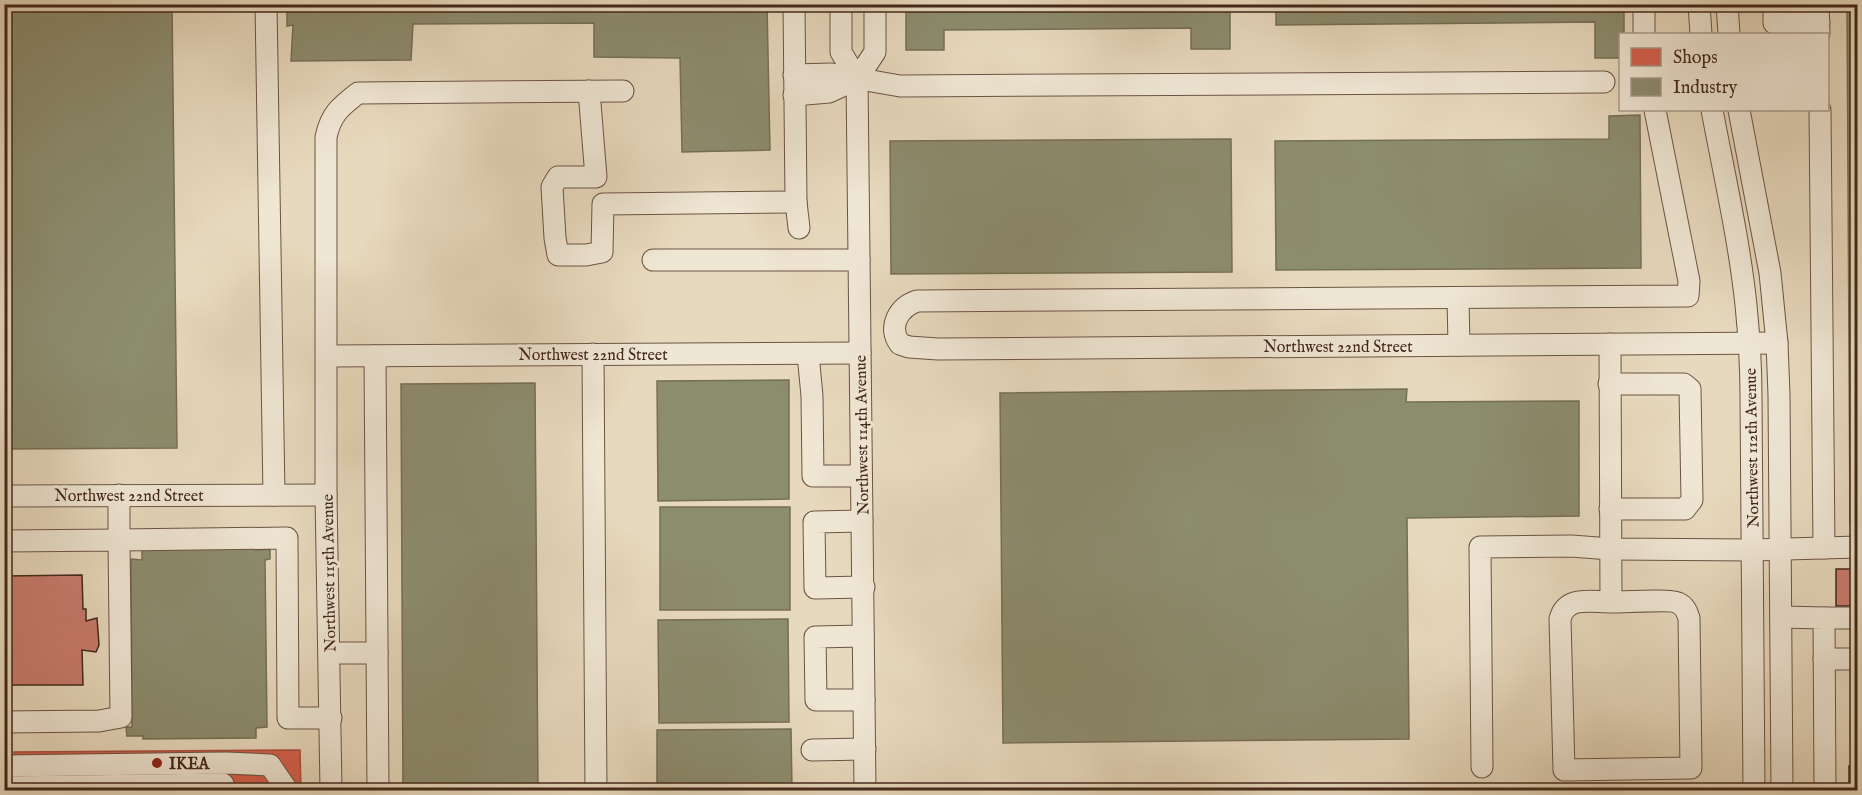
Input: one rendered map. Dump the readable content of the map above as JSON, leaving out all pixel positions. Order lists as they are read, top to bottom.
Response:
{
  "streets": {
    "street": [
      "Northwest 22nd Street",
      "Northwest 114th Avenue",
      "Northwest 112th Avenue",
      "Northwest 115th Avenue"
    ]
  },
  "crossings": [
    ["Northwest 22nd Street", "Northwest 114th Avenue"],
    ["Northwest 22nd Street", "Northwest 112th Avenue"],
    ["Northwest 22nd Street", "Northwest 115th Avenue"]
  ],
  "places": ["IKEA"],
  "legend": ["Shops", "Industry"]
}
